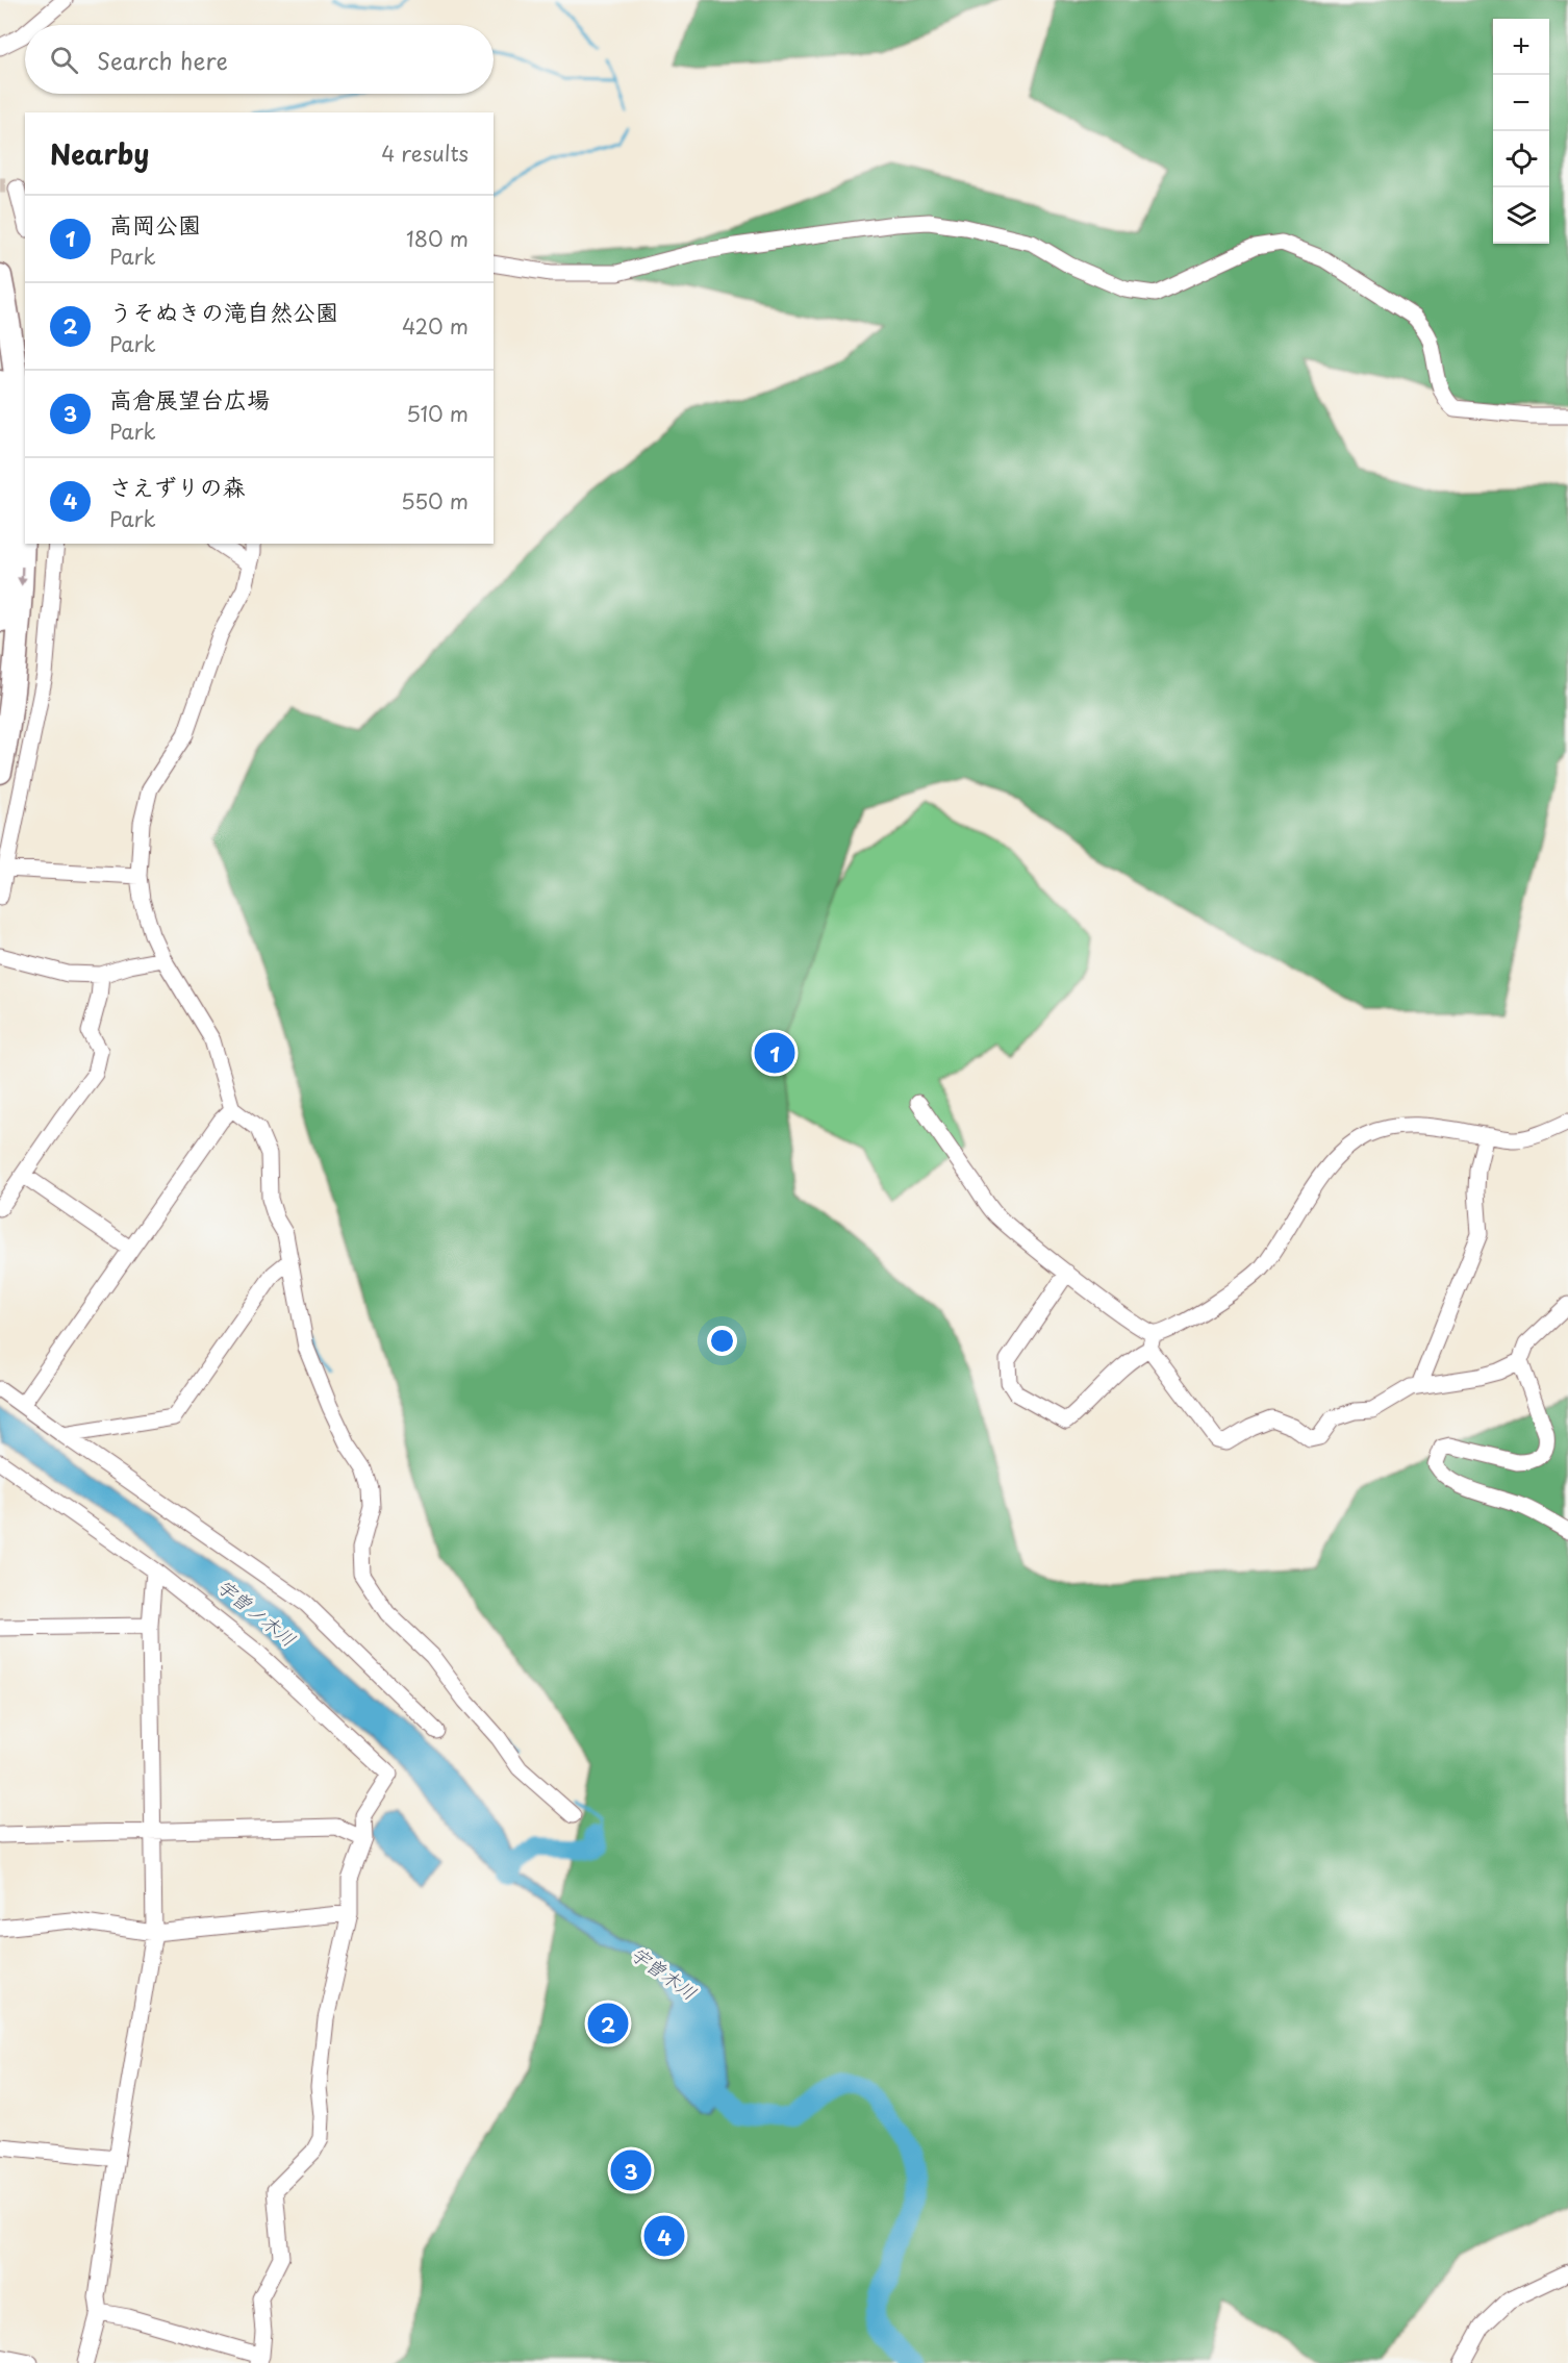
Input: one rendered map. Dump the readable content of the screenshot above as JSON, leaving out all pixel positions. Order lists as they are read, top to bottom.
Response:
{
  "water": ["宇曽ノ木川", "宇曽木川"],
  "page": {
    "map_buttons": ["+", "−"],
    "search": "Search here",
    "heading": ["Nearby", "4 results"],
    "list": [
      {
        "mark": "1",
        "name": "高岡公園",
        "note": "Park",
        "value": "180 m"
      },
      {
        "mark": "2",
        "name": "うそぬきの滝自然公園",
        "note": "Park",
        "value": "420 m"
      },
      {
        "mark": "3",
        "name": "高倉展望台広場",
        "note": "Park",
        "value": "510 m"
      },
      {
        "mark": "4",
        "name": "さえずりの森",
        "note": "Park",
        "value": "550 m"
      }
    ],
    "pins": [
      "1",
      "2",
      "3",
      "4"
    ]
  }
}
